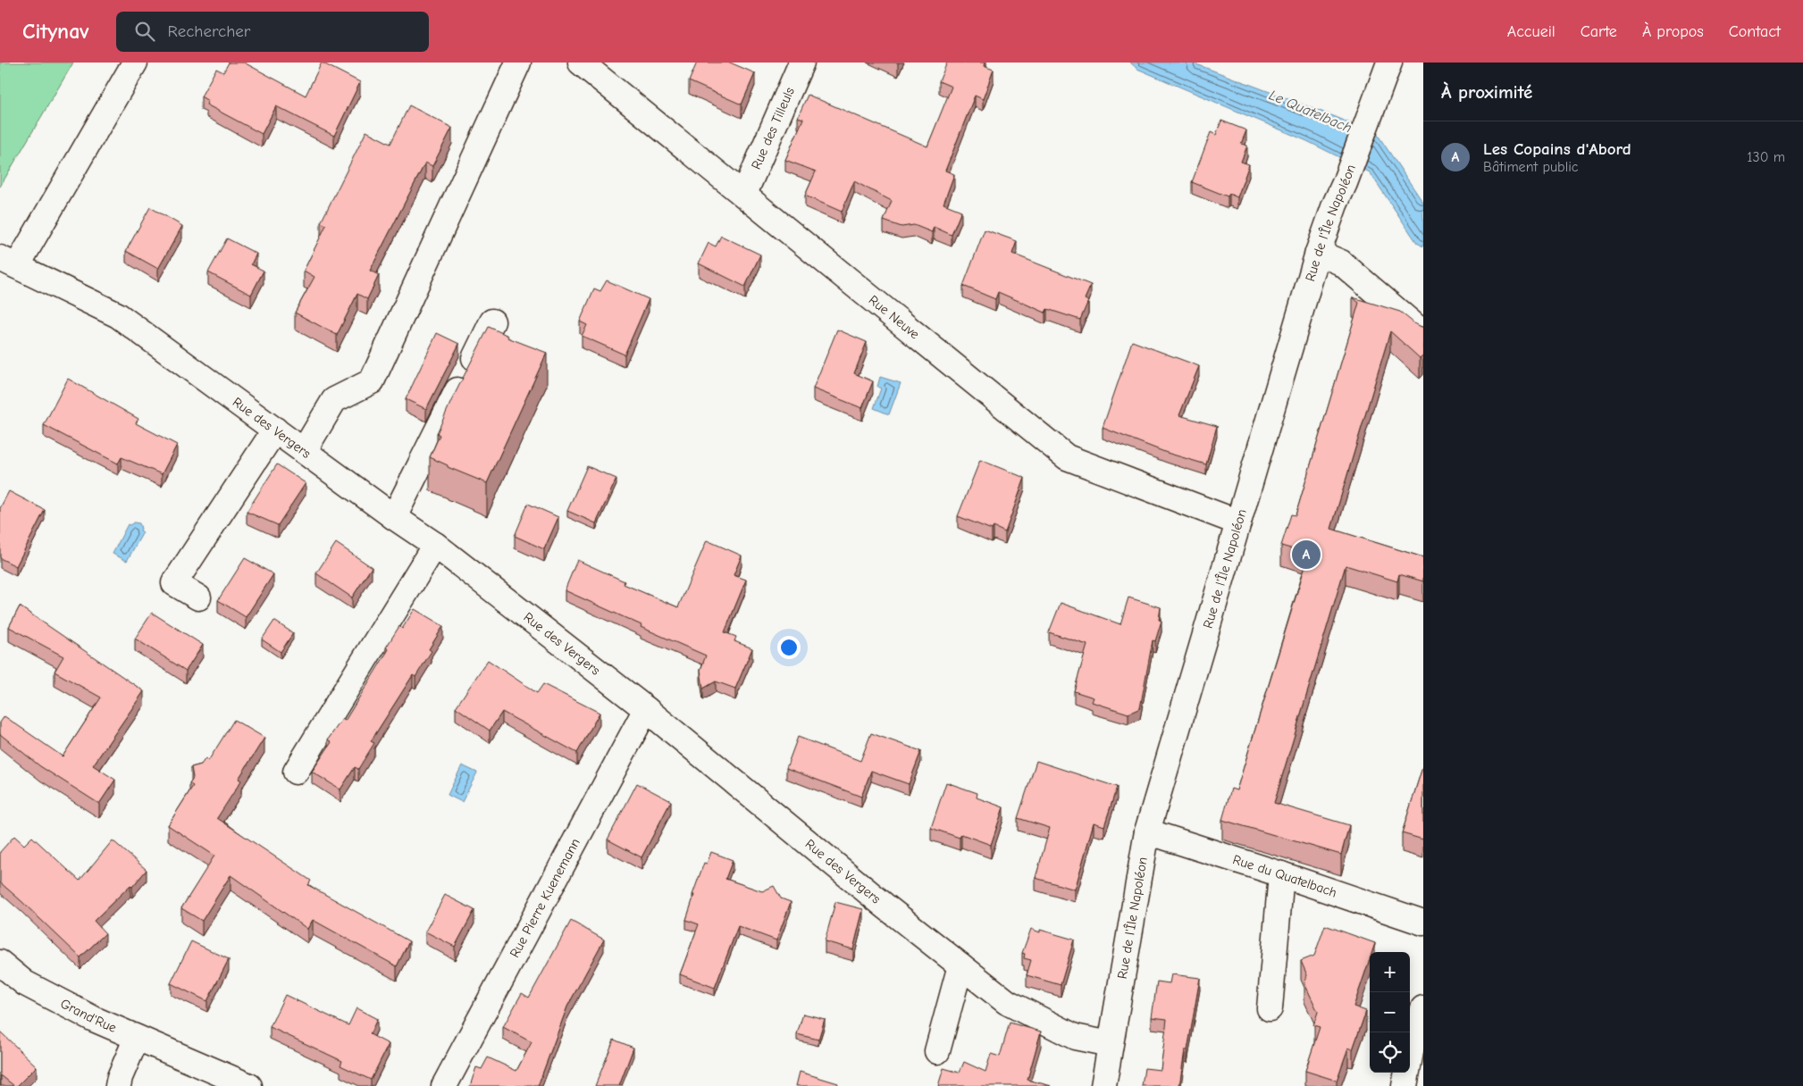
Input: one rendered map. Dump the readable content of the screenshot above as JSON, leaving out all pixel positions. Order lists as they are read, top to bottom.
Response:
{
  "streets": {
    "street": [
      "Rue des Tilleuls",
      "Rue de l'Île Napoléon",
      "Rue Neuve",
      "Rue des Vergers",
      "Rue du Quatelbach",
      "Rue Pierre Kuenemann",
      "Grand'Rue"
    ]
  },
  "crossings": [
    ["Rue des Tilleuls", "Rue Neuve"],
    ["Rue de l'Île Napoléon", "Rue Neuve"],
    ["Rue de l'Île Napoléon", "Rue des Vergers"],
    ["Rue de l'Île Napoléon", "Rue du Quatelbach"],
    ["Rue des Vergers", "Rue Pierre Kuenemann"]
  ],
  "water": ["Le Quatelbach"],
  "page": {
    "header": "Citynav",
    "search": "Rechercher",
    "nav": [
      "Accueil",
      "Carte",
      "À propos",
      "Contact"
    ],
    "heading": "À proximité",
    "list": [
      {
        "mark": "A",
        "name": "Les Copains d'Abord",
        "note": "Bâtiment public",
        "value": "130 m"
      }
    ],
    "pins": "A",
    "map_buttons": ["+", "−"]
  }
}
